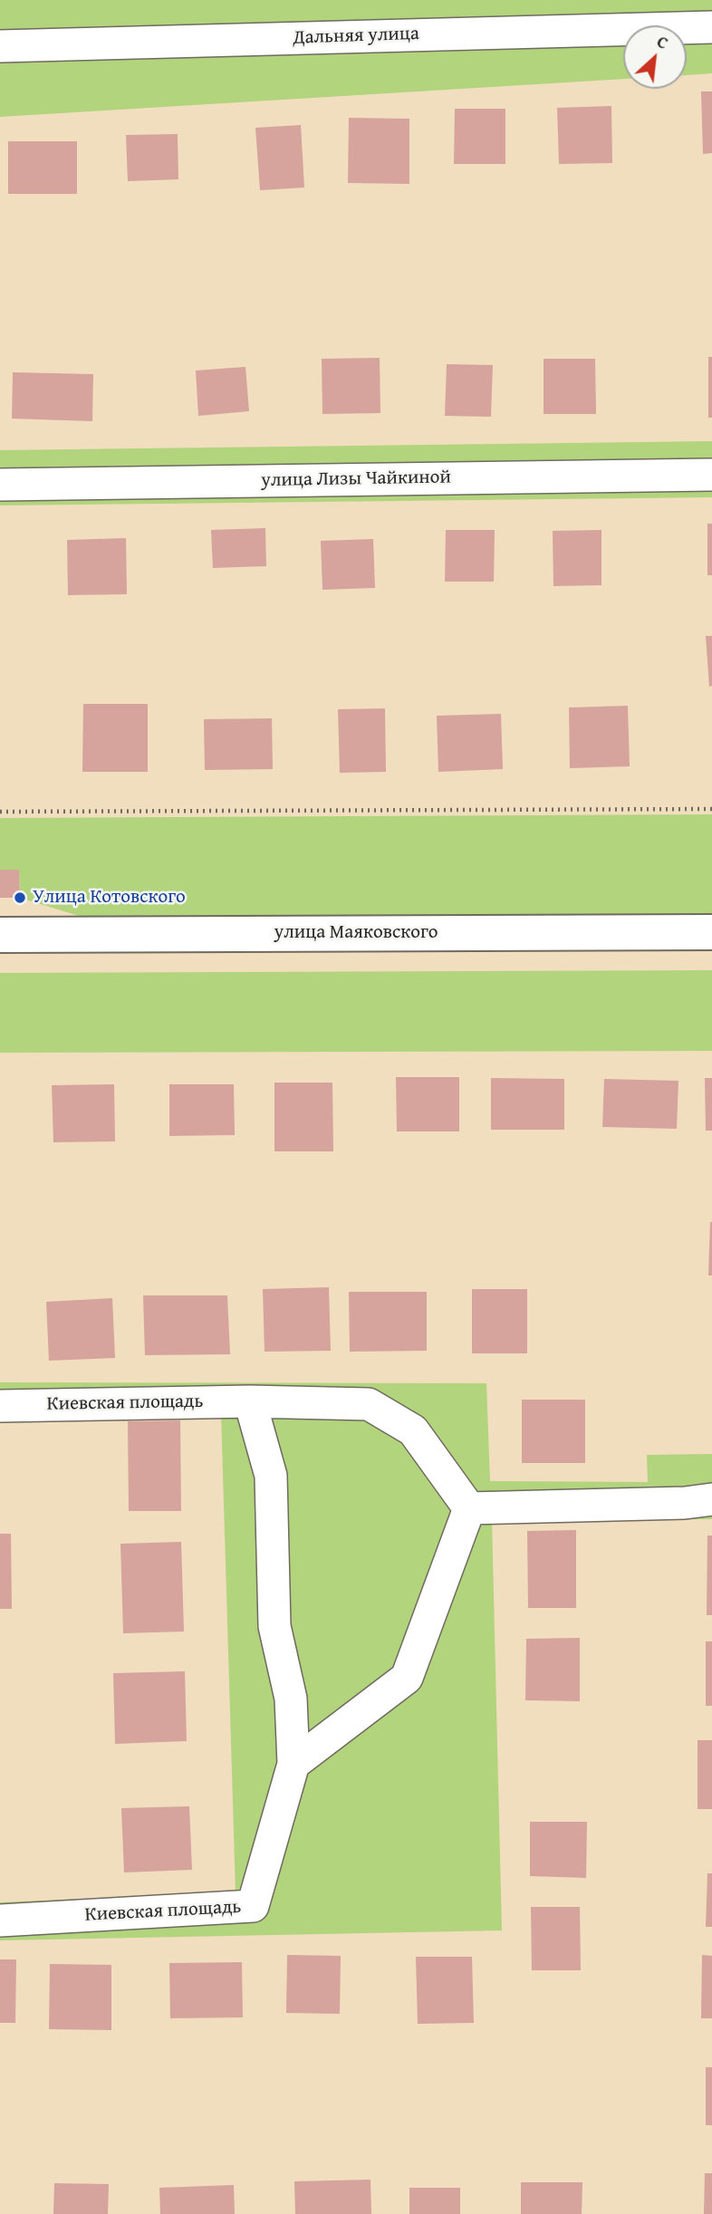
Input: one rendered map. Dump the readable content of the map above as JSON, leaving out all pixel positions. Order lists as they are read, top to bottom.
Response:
{
  "streets": {
    "main road": ["улица Маяковского"],
    "street": ["Дальняя улица", "улица Лизы Чайкиной", "Киевская площадь"]
  },
  "places": ["Улица Котовского"],
  "north": "top right"
}
